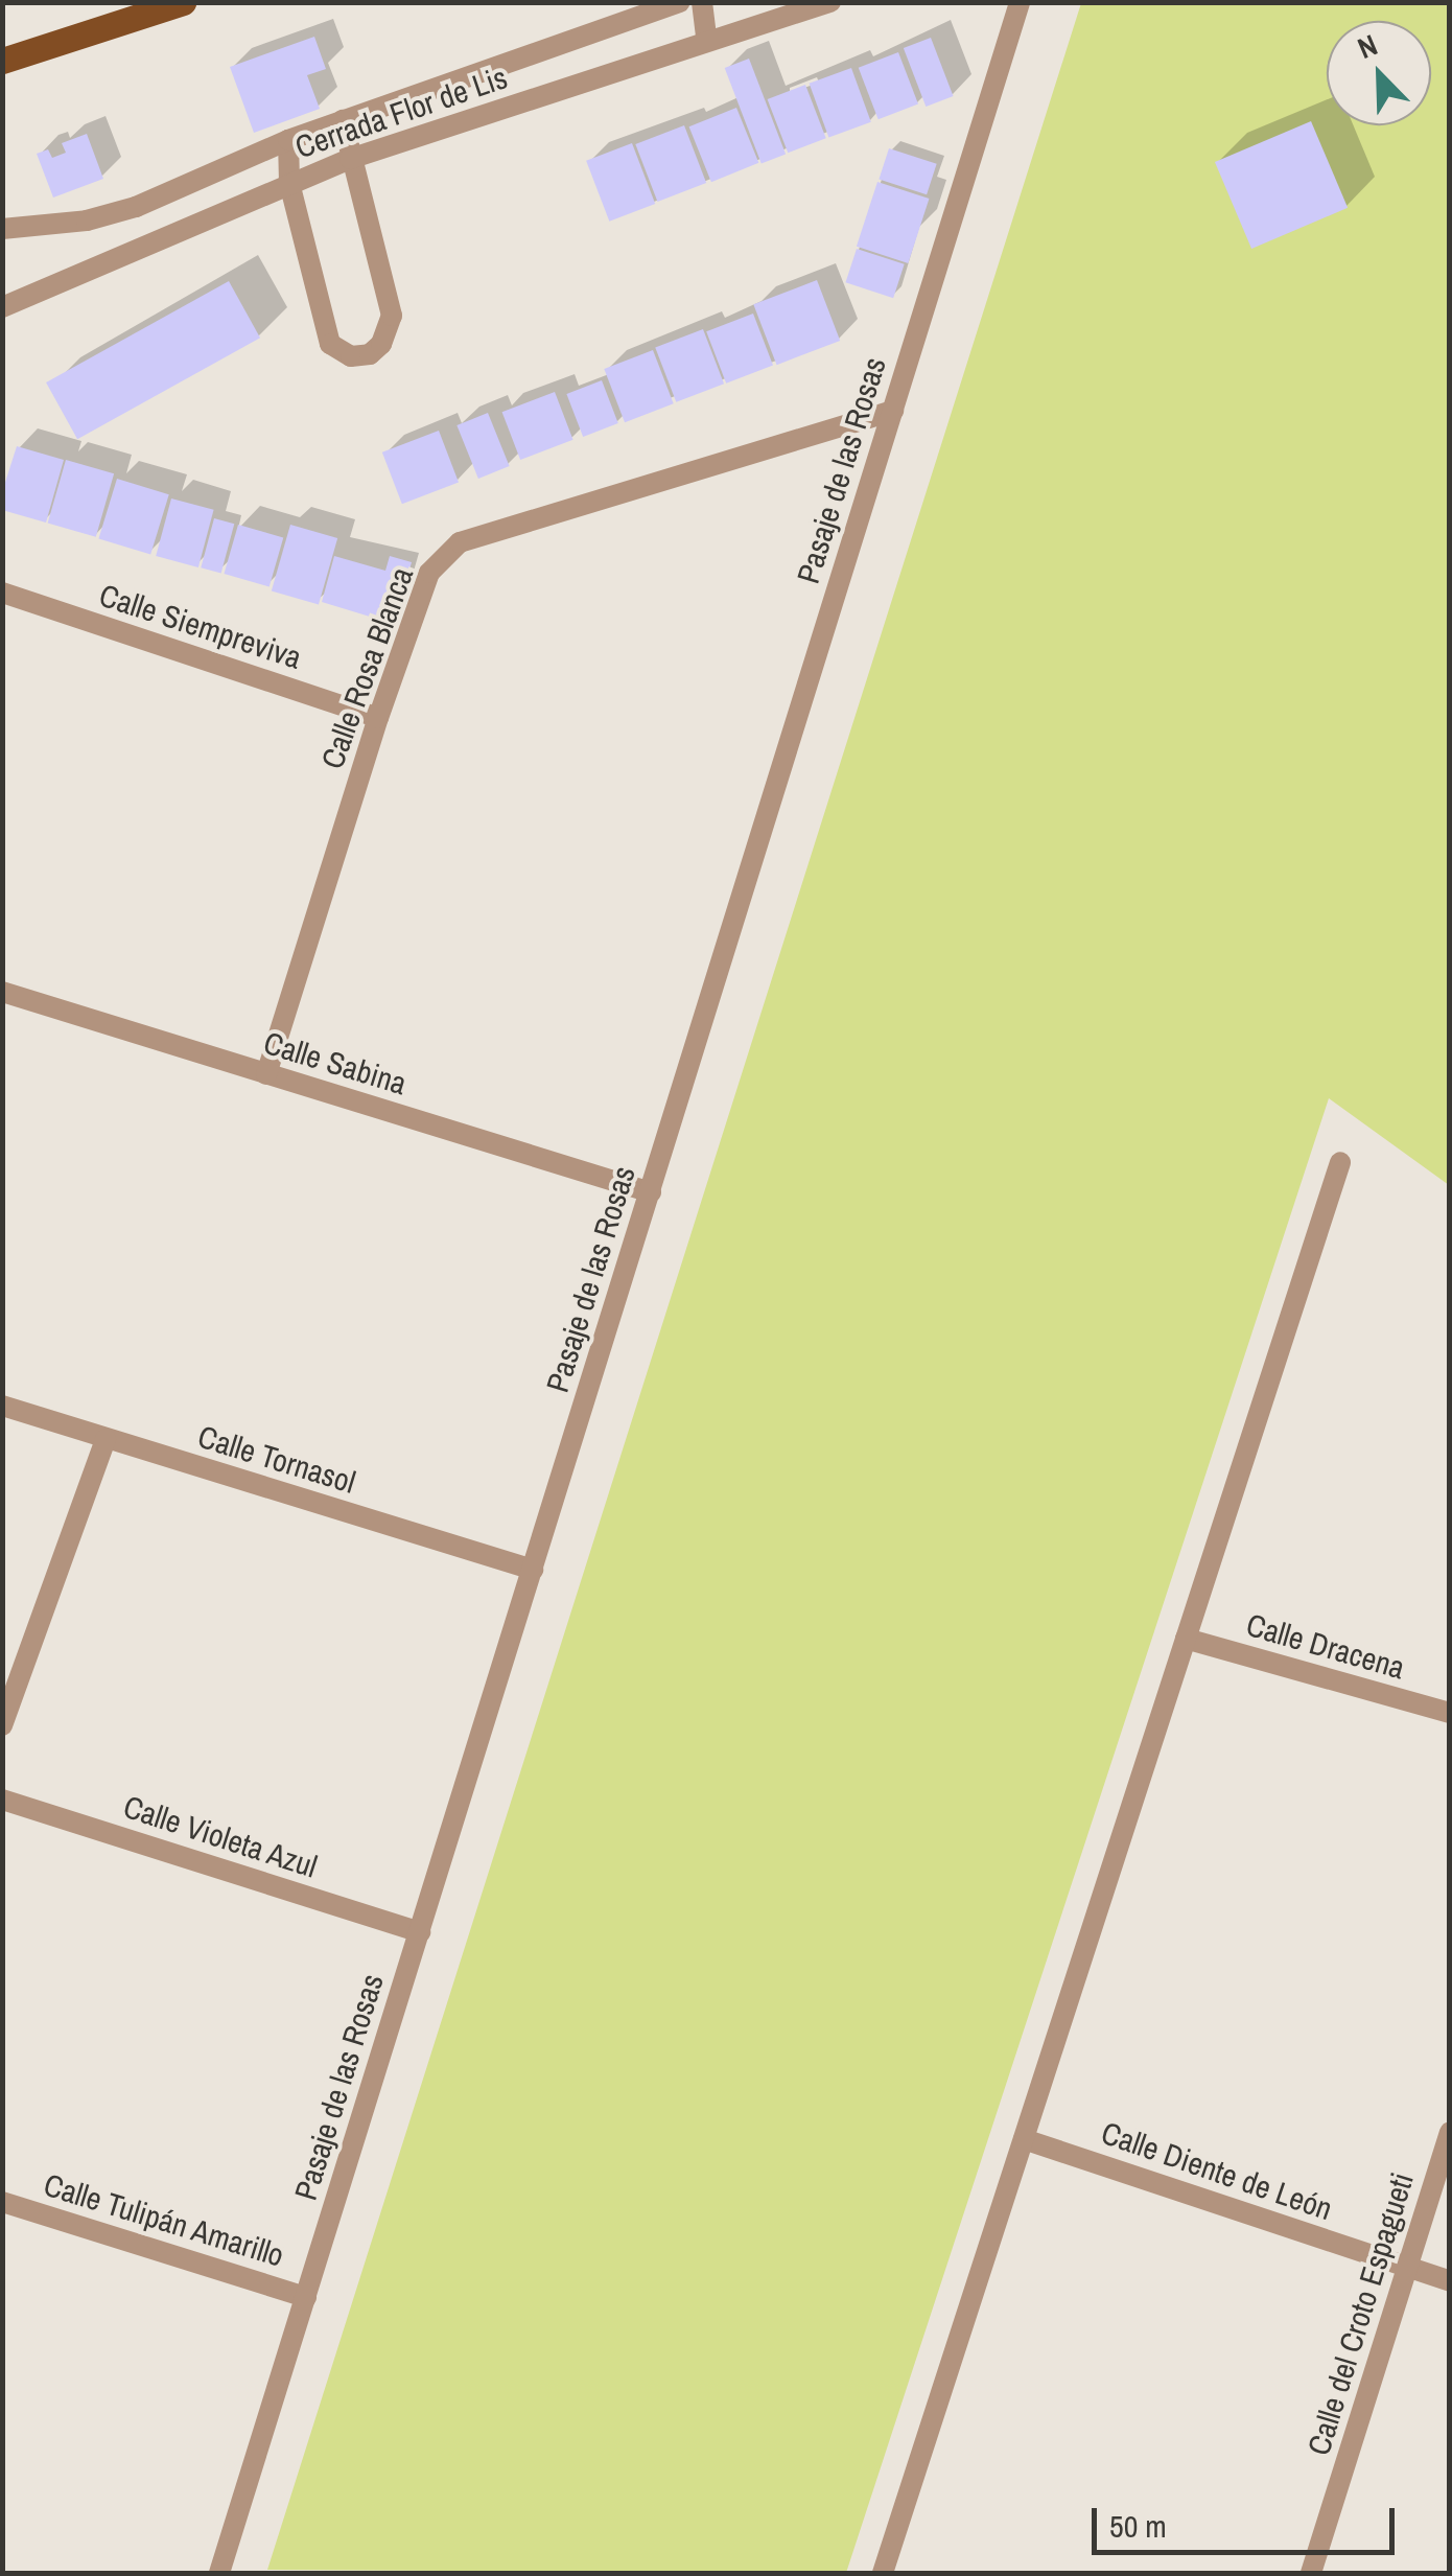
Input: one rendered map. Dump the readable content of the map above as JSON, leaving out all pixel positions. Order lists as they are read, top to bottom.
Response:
{
  "streets": {
    "street": [
      "Cerrada Flor de Lis",
      "Pasaje de las Rosas",
      "Calle Siempreviva",
      "Calle Rosa Blanca",
      "Calle Sabina",
      "Calle Tornasol",
      "Calle Dracena",
      "Calle Violeta Azul",
      "Calle Diente de León",
      "Calle Tulipán Amarillo",
      "Calle del Croto Espagueti"
    ]
  },
  "crossings": [
    ["Pasaje de las Rosas", "Calle Rosa Blanca"],
    ["Pasaje de las Rosas", "Calle Sabina"],
    ["Pasaje de las Rosas", "Calle Tornasol"],
    ["Pasaje de las Rosas", "Calle Violeta Azul"],
    ["Pasaje de las Rosas", "Calle Tulipán Amarillo"],
    ["Calle Siempreviva", "Calle Rosa Blanca"],
    ["Calle Rosa Blanca", "Calle Sabina"],
    ["Calle Diente de León", "Calle del Croto Espagueti"]
  ],
  "scale_bar": "50 m",
  "north": "top left"
}
